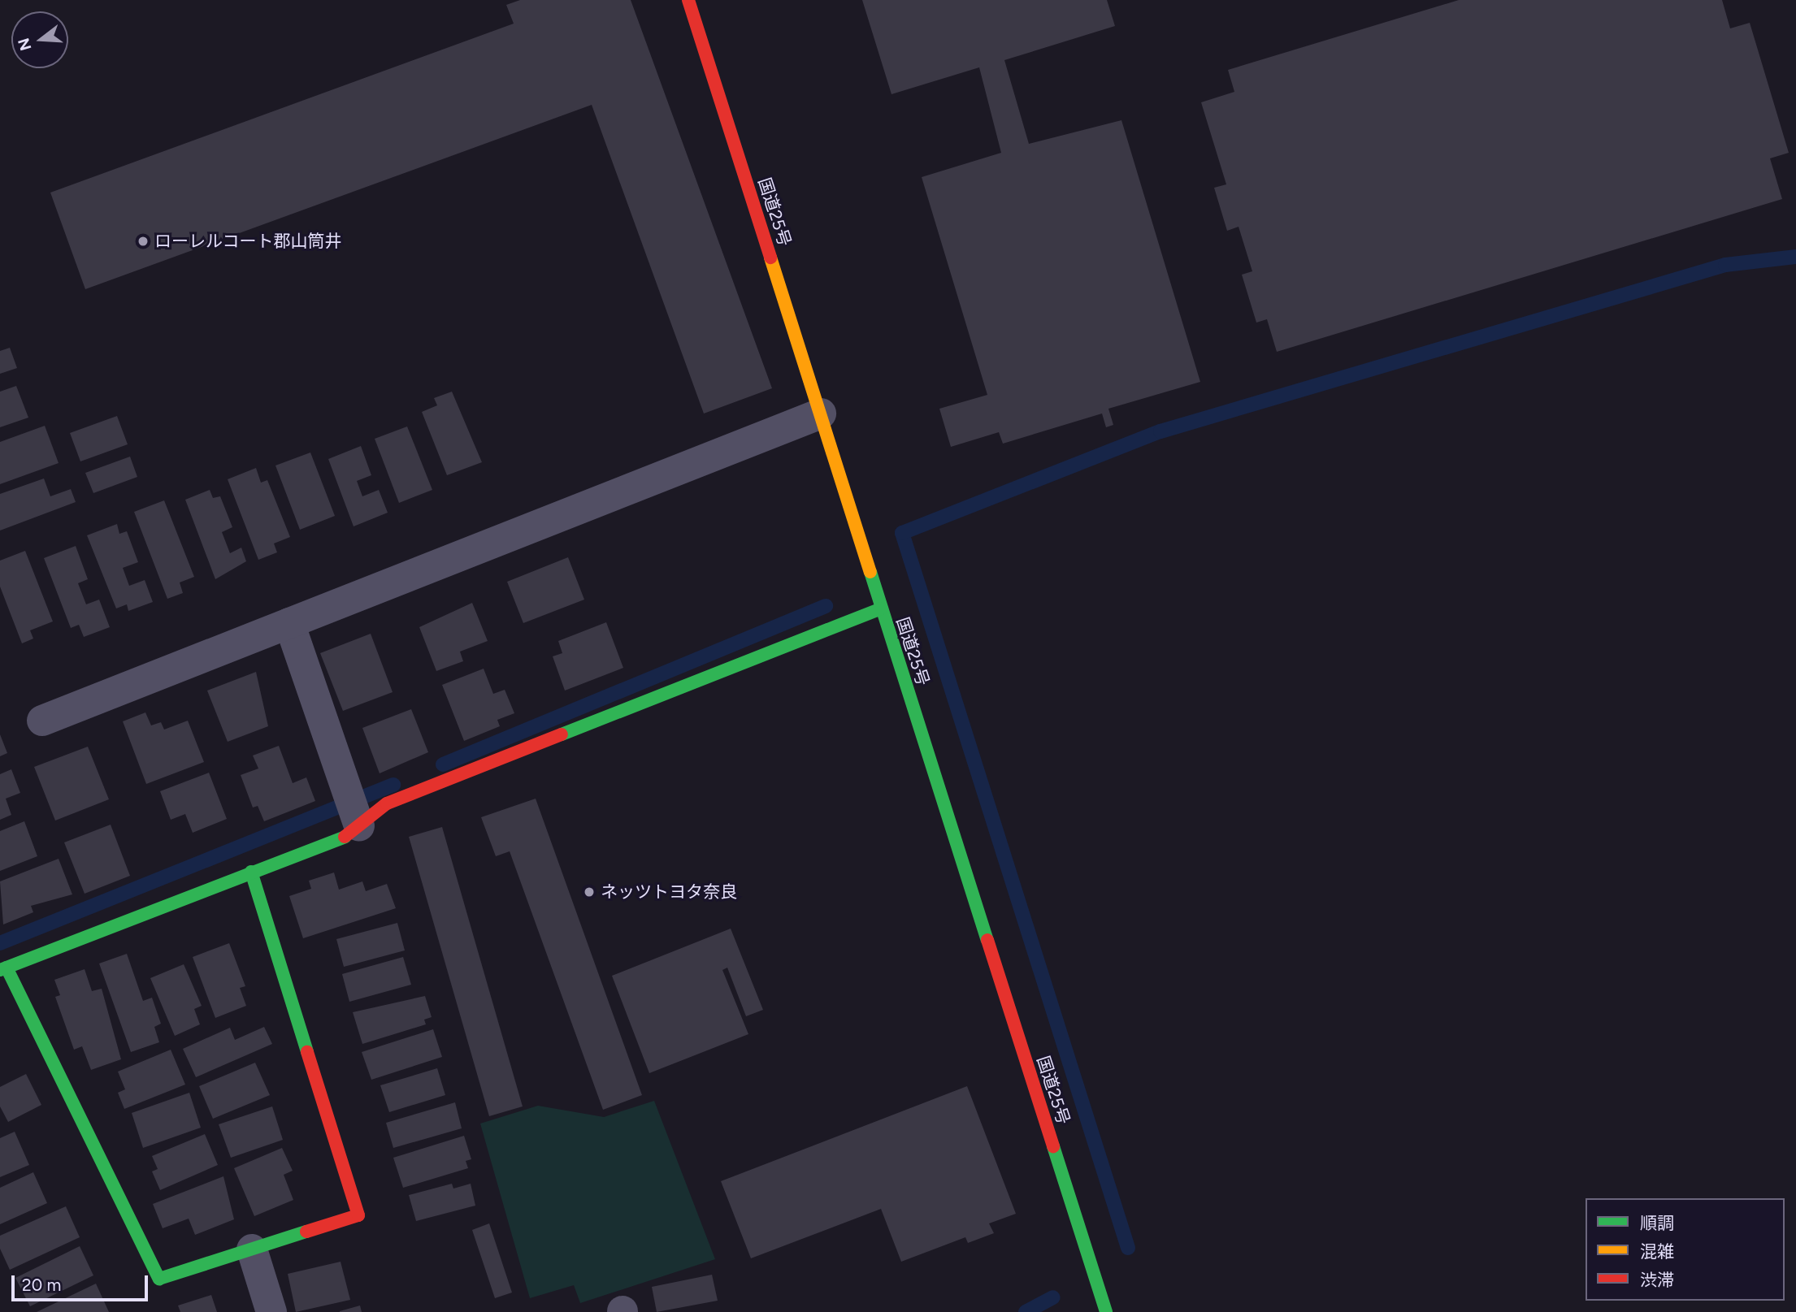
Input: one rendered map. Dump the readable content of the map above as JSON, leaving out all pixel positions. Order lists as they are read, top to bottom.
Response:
{
  "streets": {
    "main road": ["国道25号"]
  },
  "places": ["ローレルコート郡山筒井", "ネッツトヨタ奈良"],
  "legend": ["順調", "混雑", "渋滞"],
  "scale_bar": "20 m",
  "north": "left"
}
